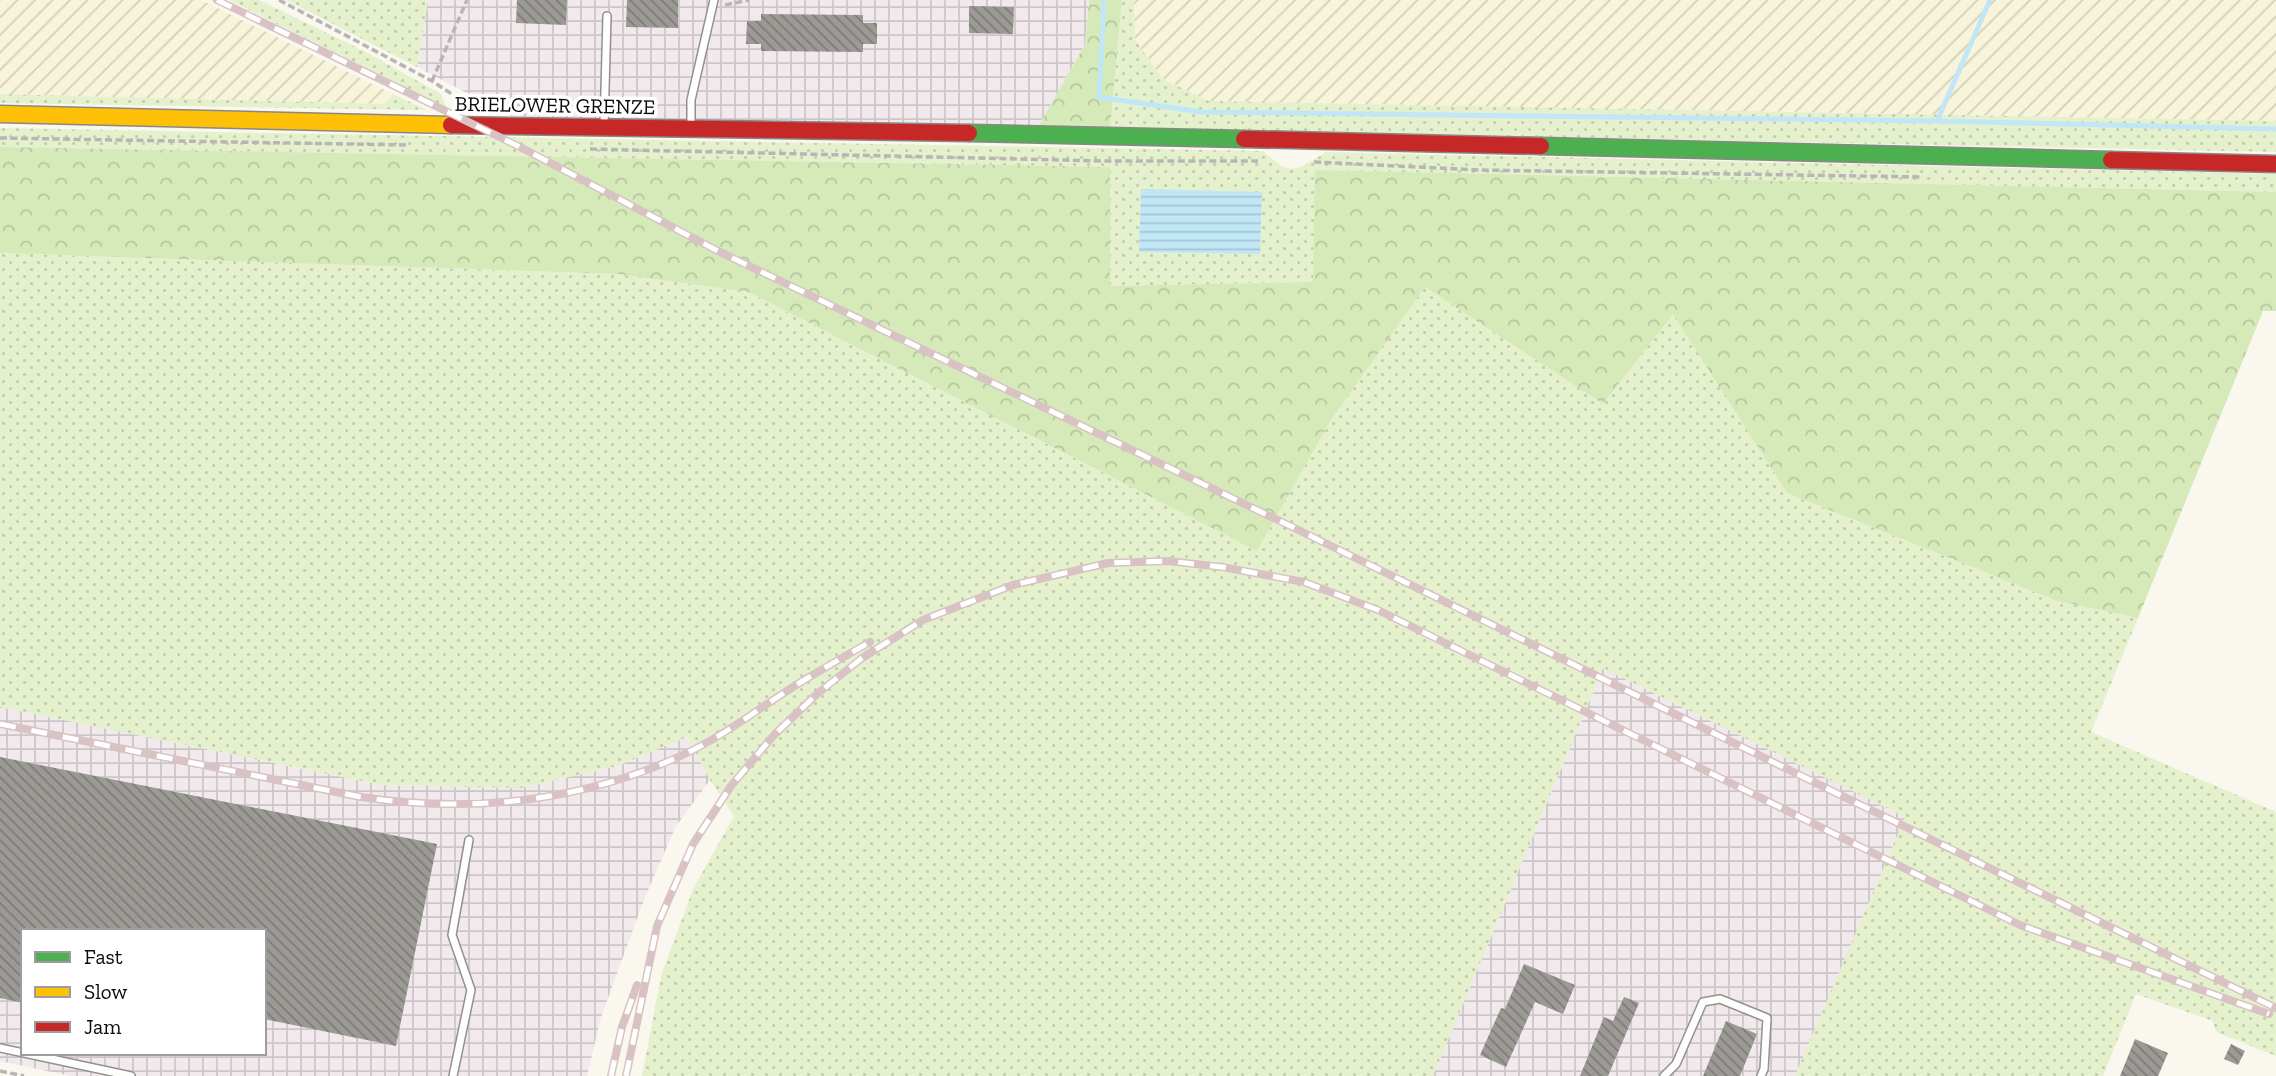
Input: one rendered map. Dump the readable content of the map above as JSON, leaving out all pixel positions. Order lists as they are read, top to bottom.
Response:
{
  "streets": {
    "main road": ["BRIELOWER GRENZE"]
  },
  "legend": ["Fast", "Slow", "Jam"]
}
